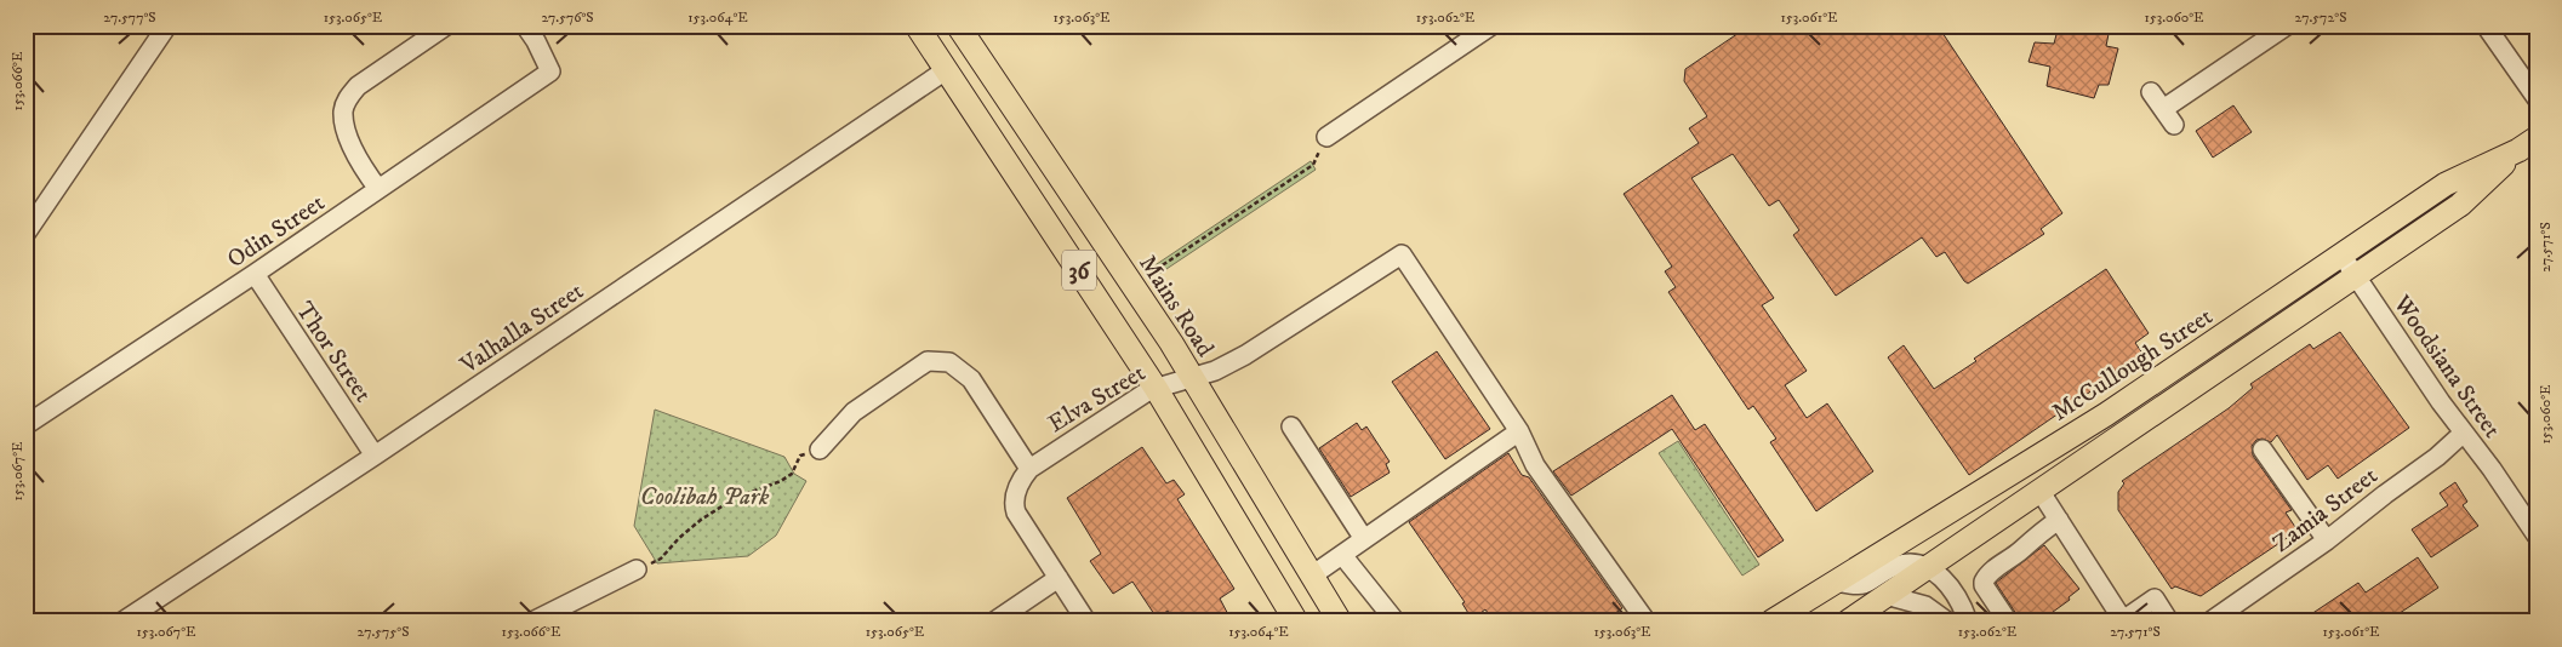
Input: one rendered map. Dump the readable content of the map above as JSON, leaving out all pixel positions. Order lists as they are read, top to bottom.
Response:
{
  "streets": {
    "main road": ["36", "Mains Road", "McCullough Street"],
    "street": [
      "Odin Street",
      "Valhalla Street",
      "Thor Street",
      "Woodsiana Street",
      "Elva Street",
      "Zamia Street"
    ]
  },
  "crossings": [
    ["Odin Street", "Thor Street"],
    ["36", "Valhalla Street"],
    ["36", "Elva Street"],
    ["Mains Road", "Elva Street"],
    ["Valhalla Street", "Thor Street"],
    ["McCullough Street", "Woodsiana Street"],
    ["Woodsiana Street", "Zamia Street"]
  ],
  "parks": ["Coolibah Park"],
  "coordinates": [
    "27.577°S",
    "153.065°E",
    "27.576°S",
    "153.064°E",
    "153.063°E",
    "153.062°E",
    "153.061°E",
    "153.060°E",
    "27.572°S",
    "153.066°E",
    "27.571°S",
    "153.067°E",
    "27.575°S"
  ]
}
